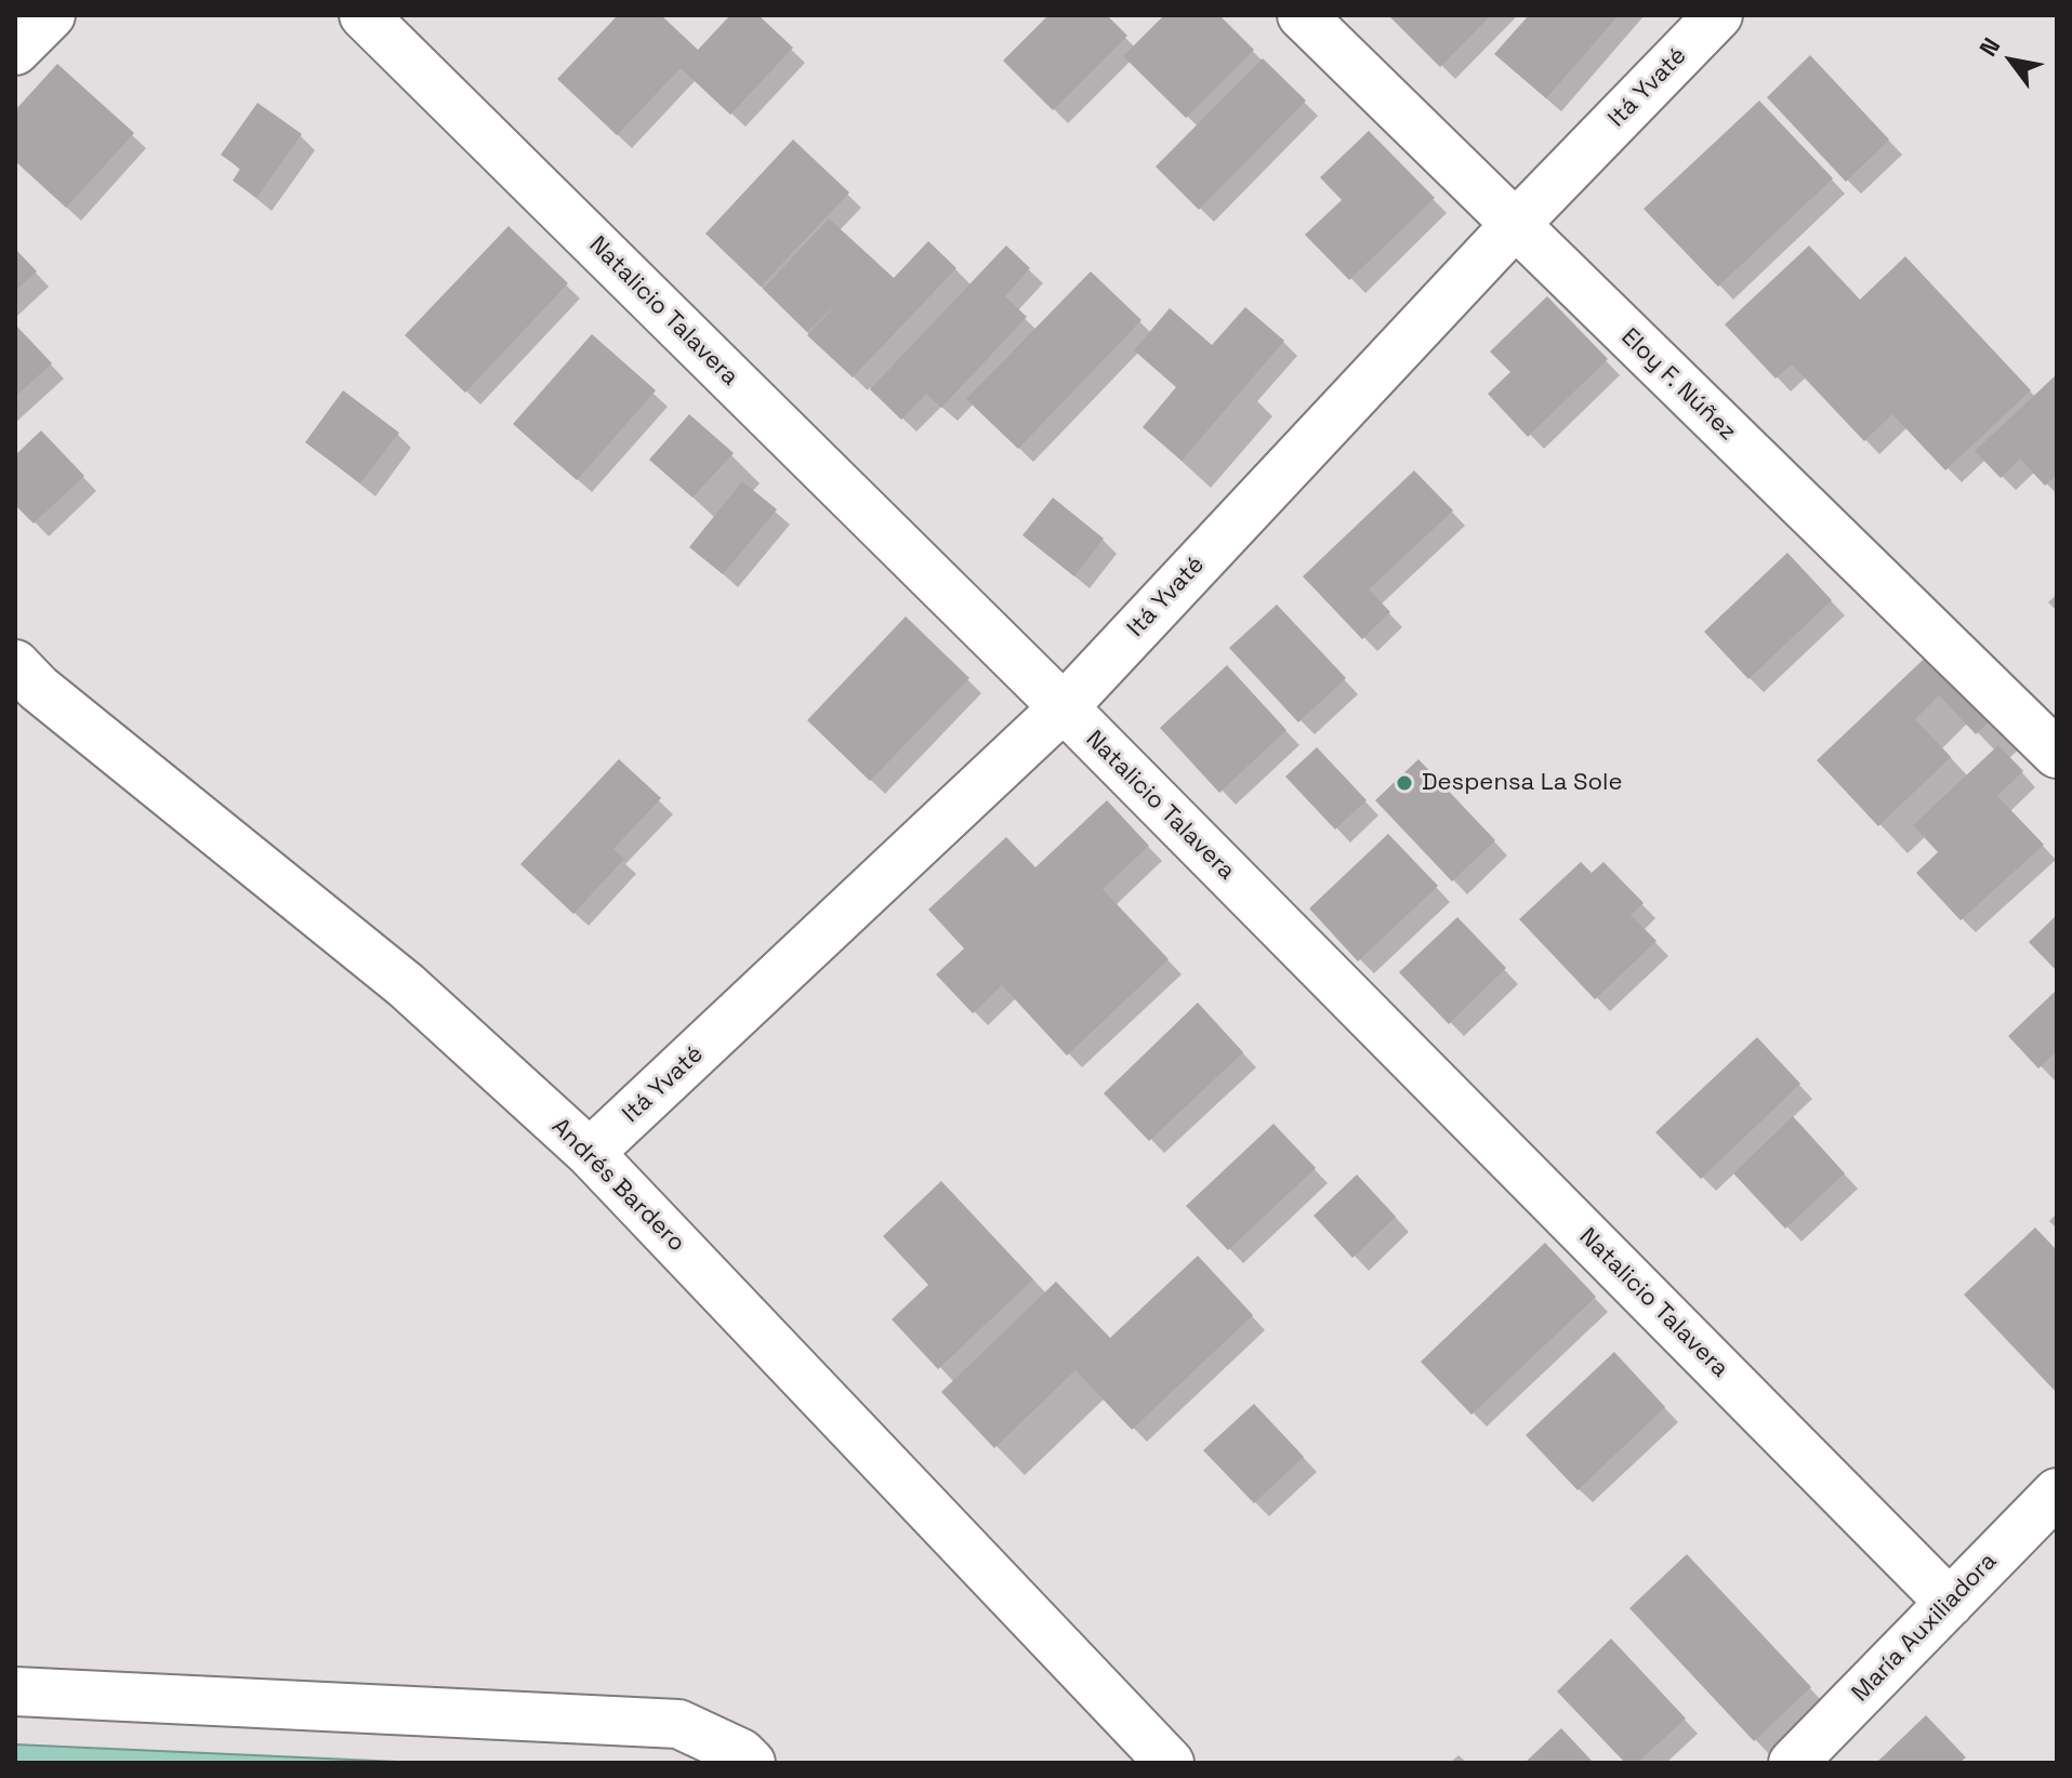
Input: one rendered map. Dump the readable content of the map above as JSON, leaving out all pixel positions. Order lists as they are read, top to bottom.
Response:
{
  "streets": {
    "street": [
      "Itá Yvaté",
      "Natalicio Talavera",
      "Eloy F. Núñez",
      "Andrés Bardero",
      "María Auxiliadora"
    ]
  },
  "crossings": [
    ["Itá Yvaté", "Natalicio Talavera"],
    ["Itá Yvaté", "Eloy F. Núñez"],
    ["Itá Yvaté", "Andrés Bardero"],
    ["Natalicio Talavera", "María Auxiliadora"]
  ],
  "places": ["Despensa La Sole"],
  "north": "top left"
}
